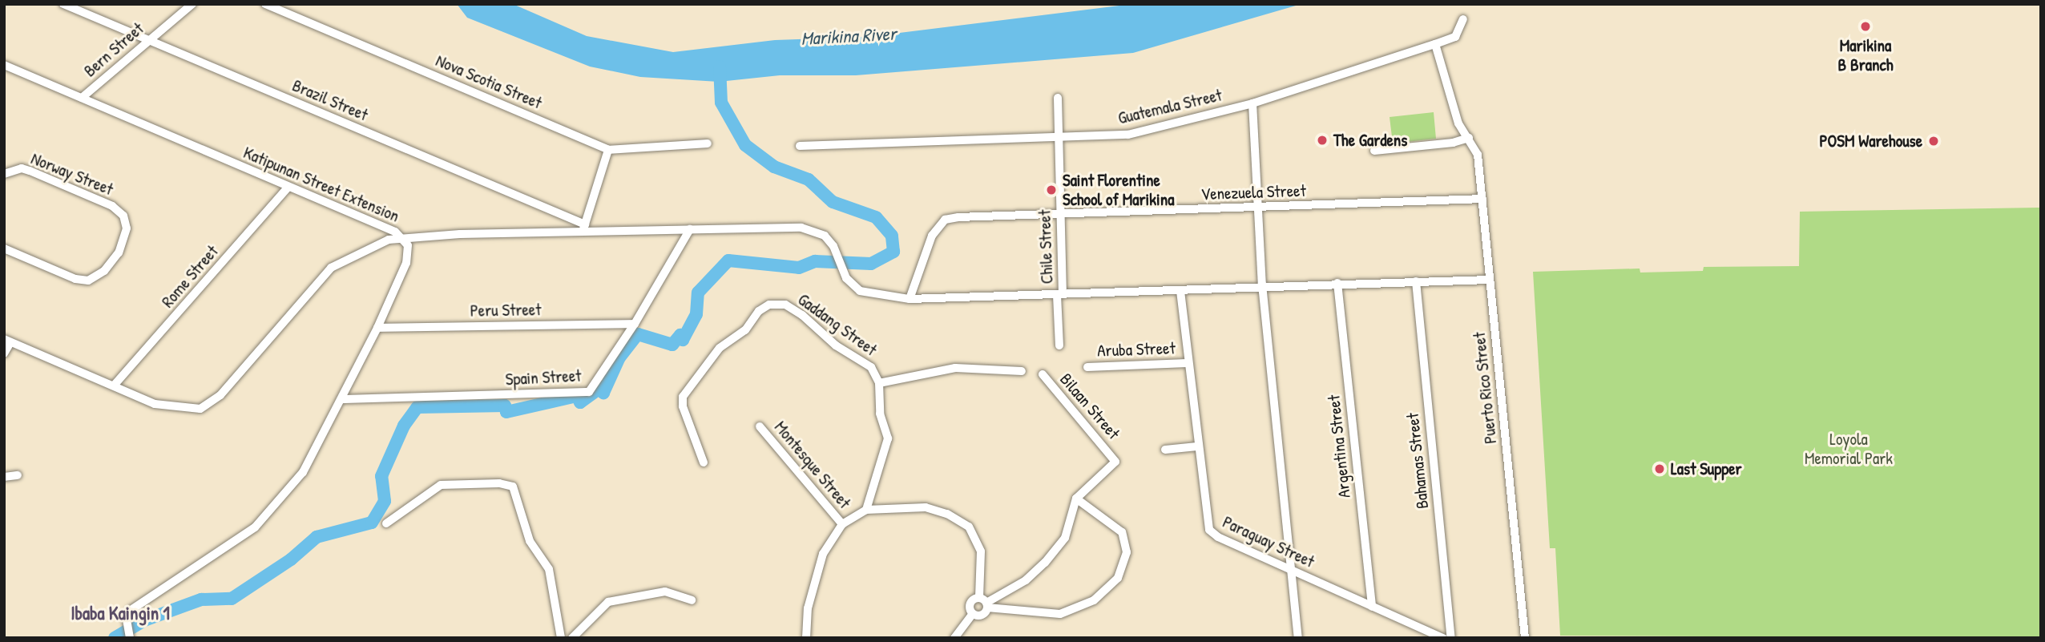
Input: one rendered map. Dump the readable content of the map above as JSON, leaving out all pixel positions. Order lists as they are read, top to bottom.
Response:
{
  "streets": {
    "street": [
      "Bern Street",
      "Nova Scotia Street",
      "Brazil Street",
      "Guatemala Street",
      "Norway Street",
      "Katipunan Street Extension",
      "Venezuela Street",
      "Chile Street",
      "Rome Street",
      "Peru Street",
      "Gaddang Street",
      "Aruba Street",
      "Spain Street",
      "Puerto Rico Street",
      "Bilaan Street",
      "Argentina Street",
      "Bahamas Street",
      "Montesque Street",
      "Paraguay Street"
    ]
  },
  "crossings": [
    ["Bern Street", "Brazil Street"],
    ["Bern Street", "Katipunan Street Extension"],
    ["Guatemala Street", "Chile Street"],
    ["Katipunan Street Extension", "Rome Street"],
    ["Katipunan Street Extension", "Peru Street"],
    ["Katipunan Street Extension", "Spain Street"],
    ["Venezuela Street", "Chile Street"],
    ["Venezuela Street", "Puerto Rico Street"],
    ["Peru Street", "Spain Street"],
    ["Aruba Street", "Paraguay Street"],
    ["Argentina Street", "Paraguay Street"]
  ],
  "districts": ["Ibaba Kaingin 1"],
  "water": ["Marikina River"],
  "parks": ["Loyola Memorial Park"],
  "places": [
    "Marikina B Branch",
    "The Gardens",
    "POSM Warehouse",
    "Saint Florentine School of Marikina",
    "Last Supper"
  ]
}
